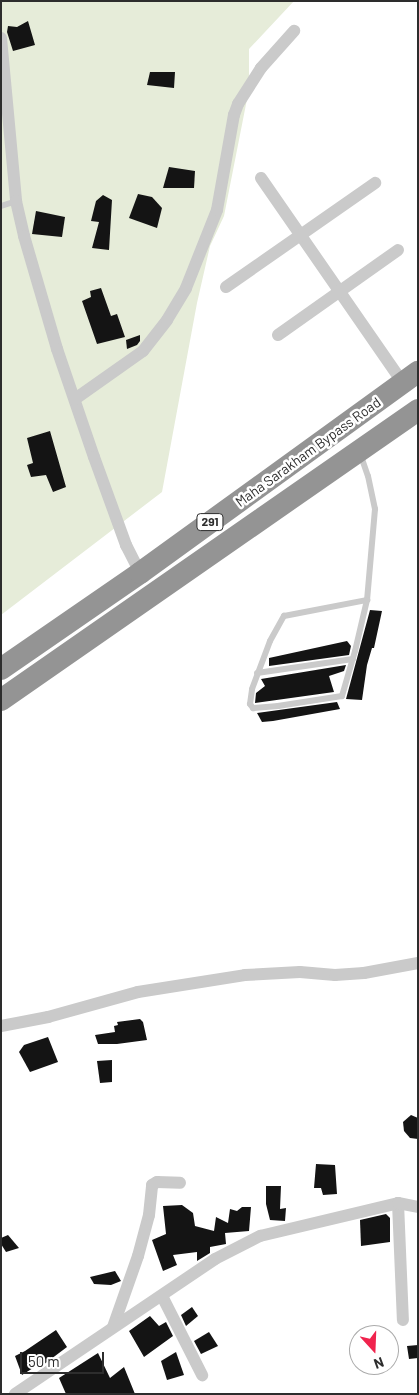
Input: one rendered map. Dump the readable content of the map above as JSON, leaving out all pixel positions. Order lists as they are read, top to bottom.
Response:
{
  "streets": {
    "highway": ["Maha Sarakham Bypass Road", "291"]
  },
  "scale_bar": "50 m",
  "north": "bottom"
}
